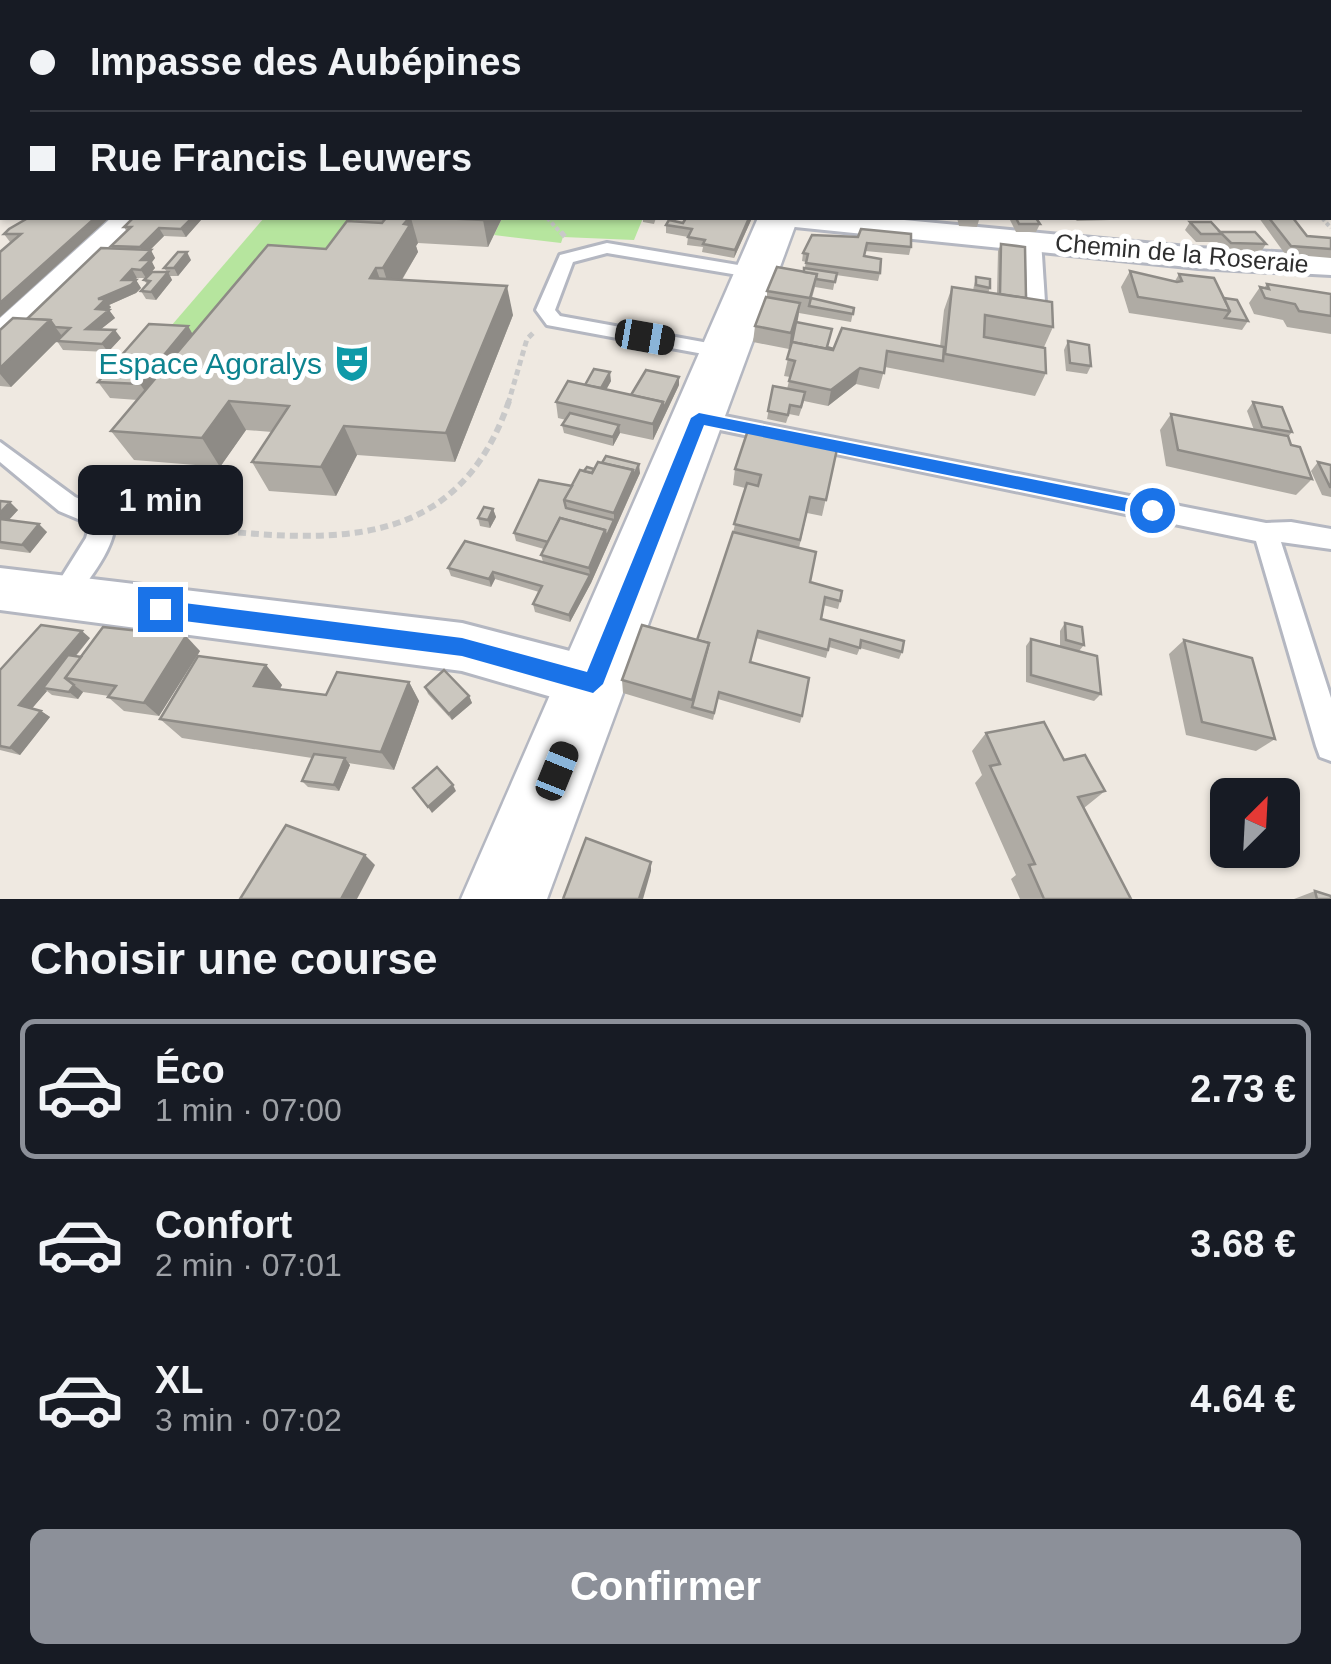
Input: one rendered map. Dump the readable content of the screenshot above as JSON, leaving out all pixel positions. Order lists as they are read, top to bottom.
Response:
{
  "streets": {
    "street": ["Chemin de la Roseraie"]
  },
  "places": {
    "theatre": ["Espace Agoralys"]
  },
  "north": "top right",
  "page": {
    "banner": ["Impasse des Aubépines", "Rue Francis Leuwers"],
    "bubble": "1 min",
    "heading": "Choisir une course",
    "list": [
      {
        "name": "Éco",
        "note": "1 min · 07:00",
        "value": "2.73 €"
      },
      {
        "name": "Confort",
        "note": "2 min · 07:01",
        "value": "3.68 €"
      },
      {
        "name": "XL",
        "note": "3 min · 07:02",
        "value": "4.64 €"
      }
    ],
    "buttons": "Confirmer"
  }
}
